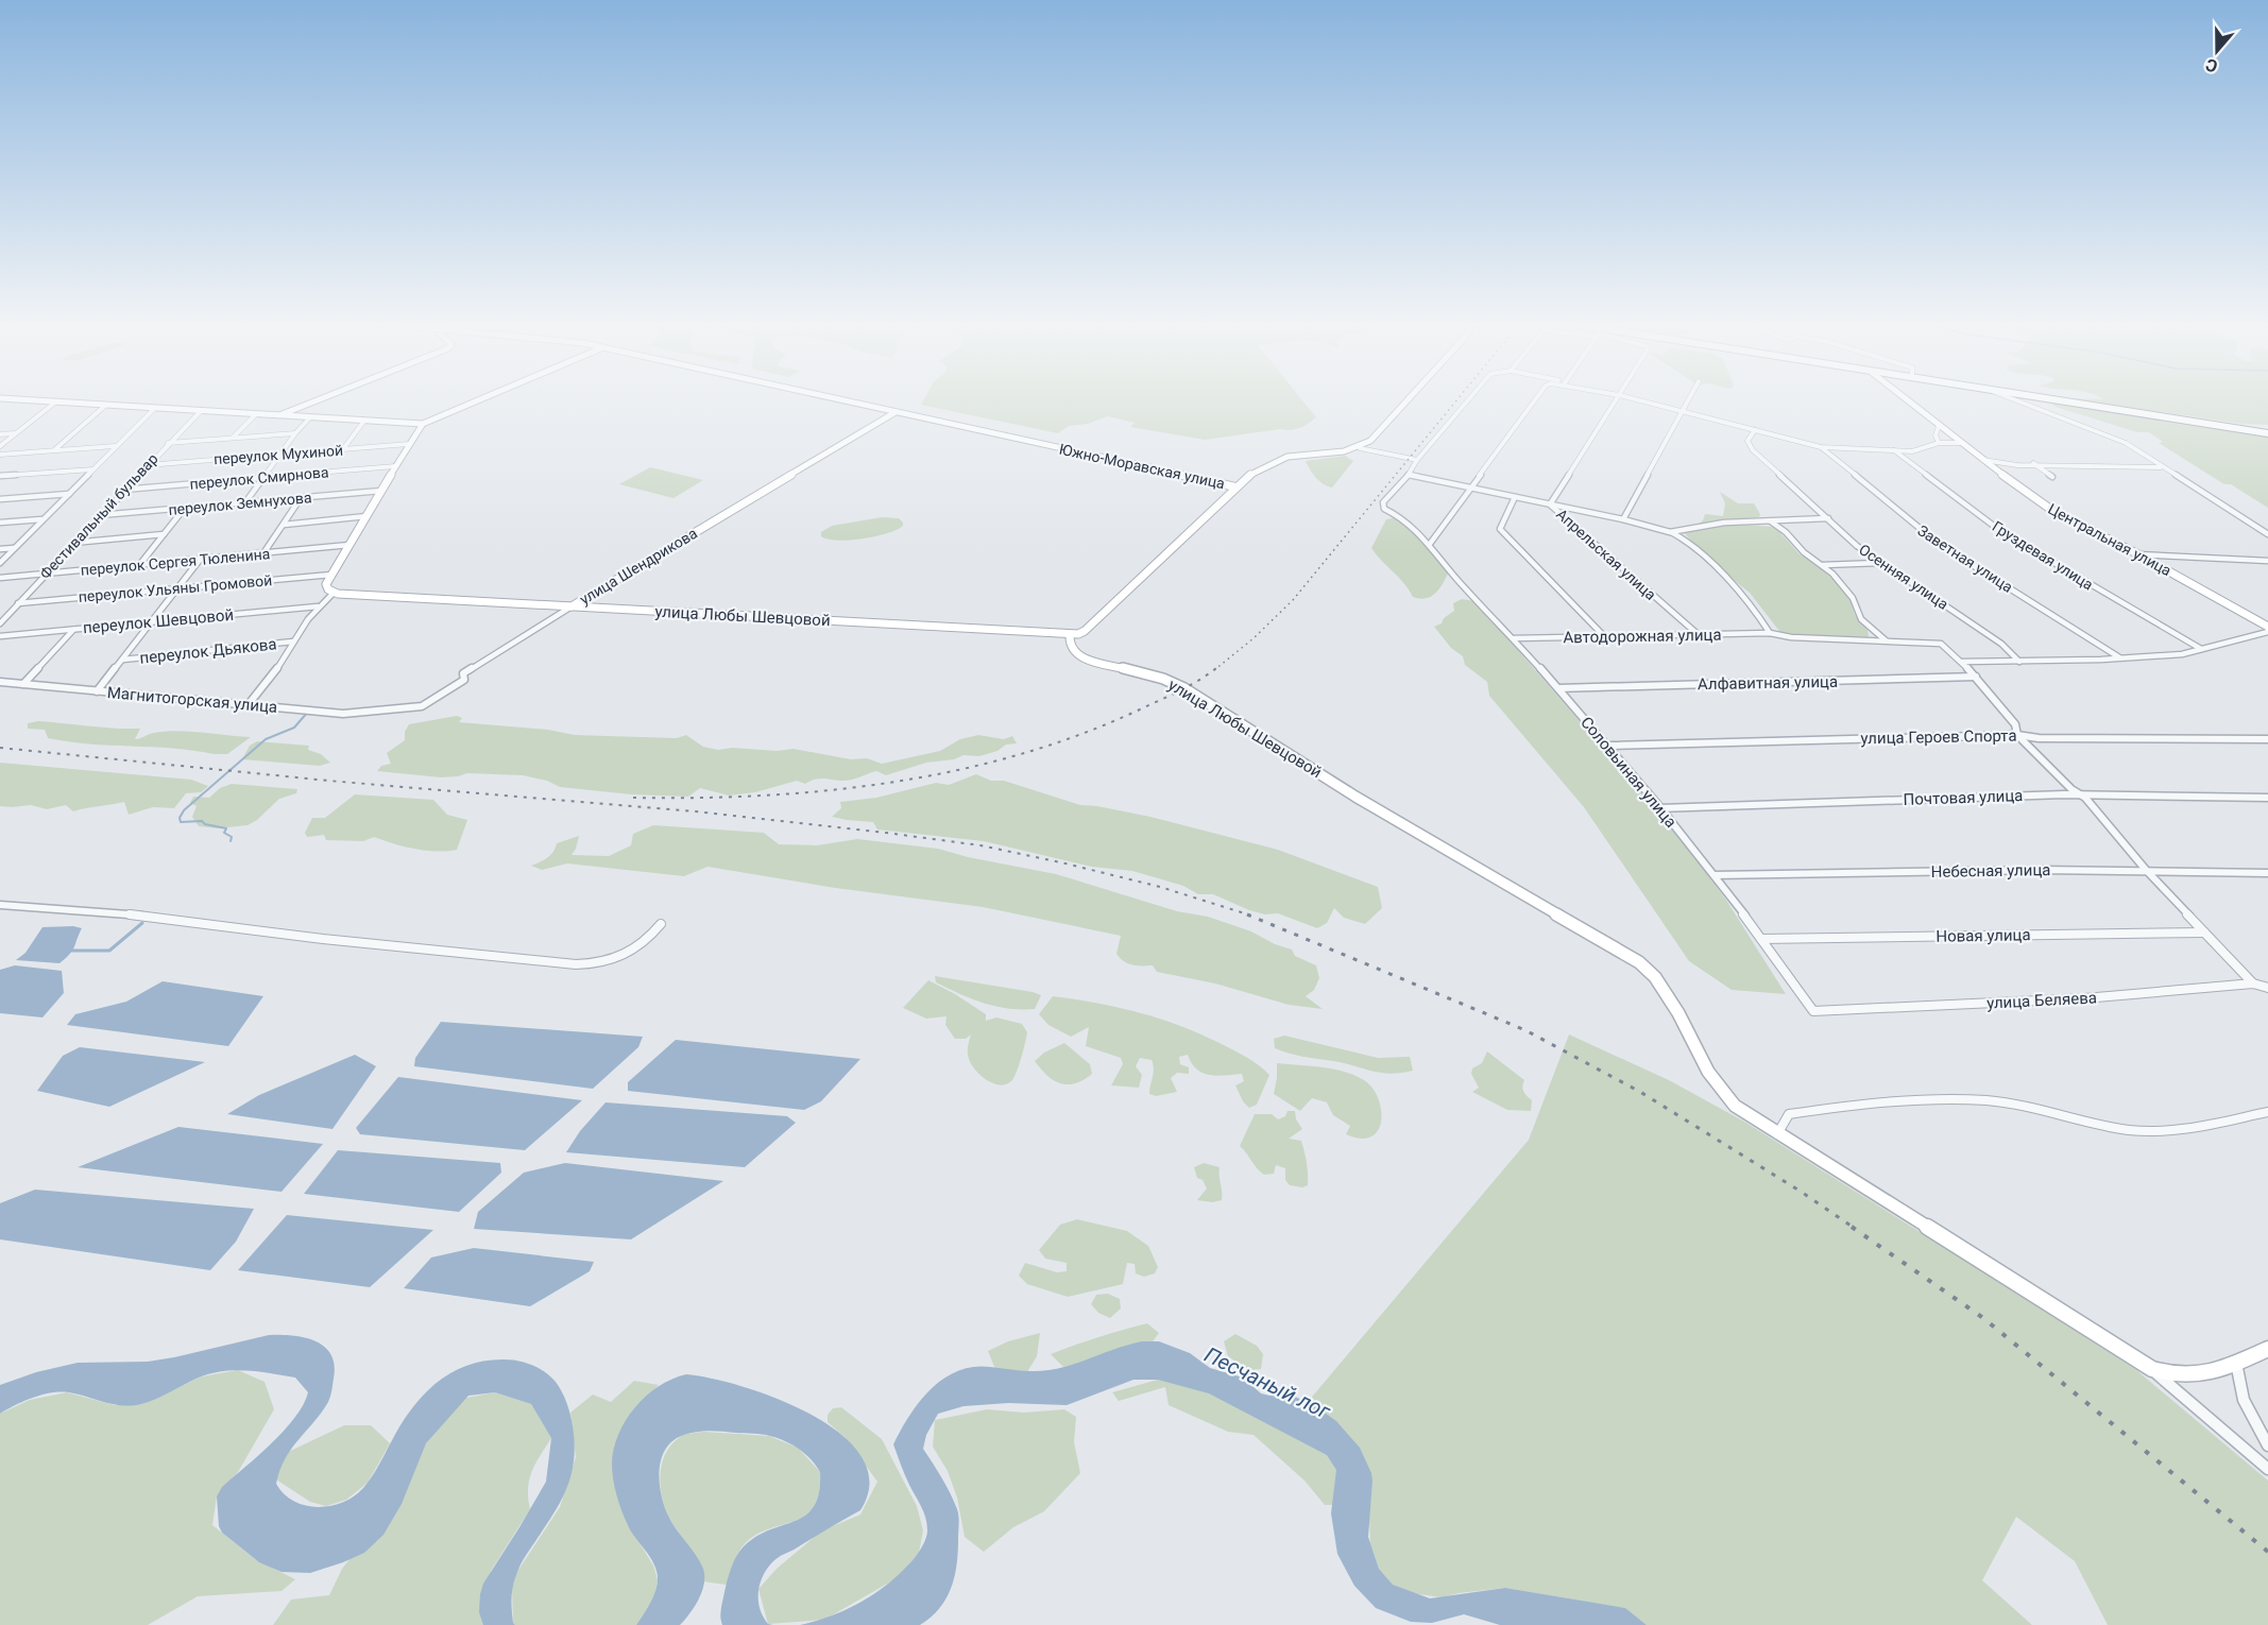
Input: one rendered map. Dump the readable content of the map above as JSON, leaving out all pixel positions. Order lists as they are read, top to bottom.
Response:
{
  "streets": {
    "street": [
      "переулок Мухиной",
      "Южно-Моравская улица",
      "переулок Смирнова",
      "переулок Земнухова",
      "Фестивальный бульвар",
      "Центральная улица",
      "Апрельская улица",
      "Груздевая улица",
      "Заветная улица",
      "переулок Сергея Тюленина",
      "улица Шендрикова",
      "Осенняя улица",
      "переулок Ульяны Громовой",
      "улица Любы Шевцовой",
      "переулок Шевцовой",
      "Автодорожная улица",
      "переулок Дьякова",
      "Алфавитная улица",
      "Магнитогорская улица",
      "улица Героев Спорта",
      "Соловьиная улица",
      "Почтовая улица",
      "Небесная улица",
      "Новая улица",
      "улица Беляева"
    ]
  },
  "crossings": [
    ["переулок Мухиной", "Фестивальный бульвар"],
    ["Южно-Моравская улица", "улица Шендрикова"],
    ["переулок Смирнова", "Фестивальный бульвар"],
    ["переулок Земнухова", "Фестивальный бульвар"],
    ["Фестивальный бульвар", "переулок Сергея Тюленина"],
    ["Фестивальный бульвар", "переулок Ульяны Громовой"],
    ["Апрельская улица", "Автодорожная улица"],
    ["улица Шендрикова", "улица Любы Шевцовой"],
    ["улица Шендрикова", "Магнитогорская улица"],
    ["Автодорожная улица", "Алфавитная улица"],
    ["Автодорожная улица", "улица Героев Спорта"],
    ["Автодорожная улица", "Соловьиная улица"],
    ["Автодорожная улица", "Почтовая улица"],
    ["Автодорожная улица", "Небесная улица"],
    ["Автодорожная улица", "Новая улица"],
    ["Автодорожная улица", "улица Беляева"],
    ["Алфавитная улица", "Соловьиная улица"],
    ["улица Героев Спорта", "Соловьиная улица"],
    ["Соловьиная улица", "Почтовая улица"],
    ["Соловьиная улица", "Небесная улица"],
    ["Соловьиная улица", "Новая улица"],
    ["Соловьиная улица", "улица Беляева"]
  ],
  "water": ["Песчаный лог"],
  "north": "bottom"
}
